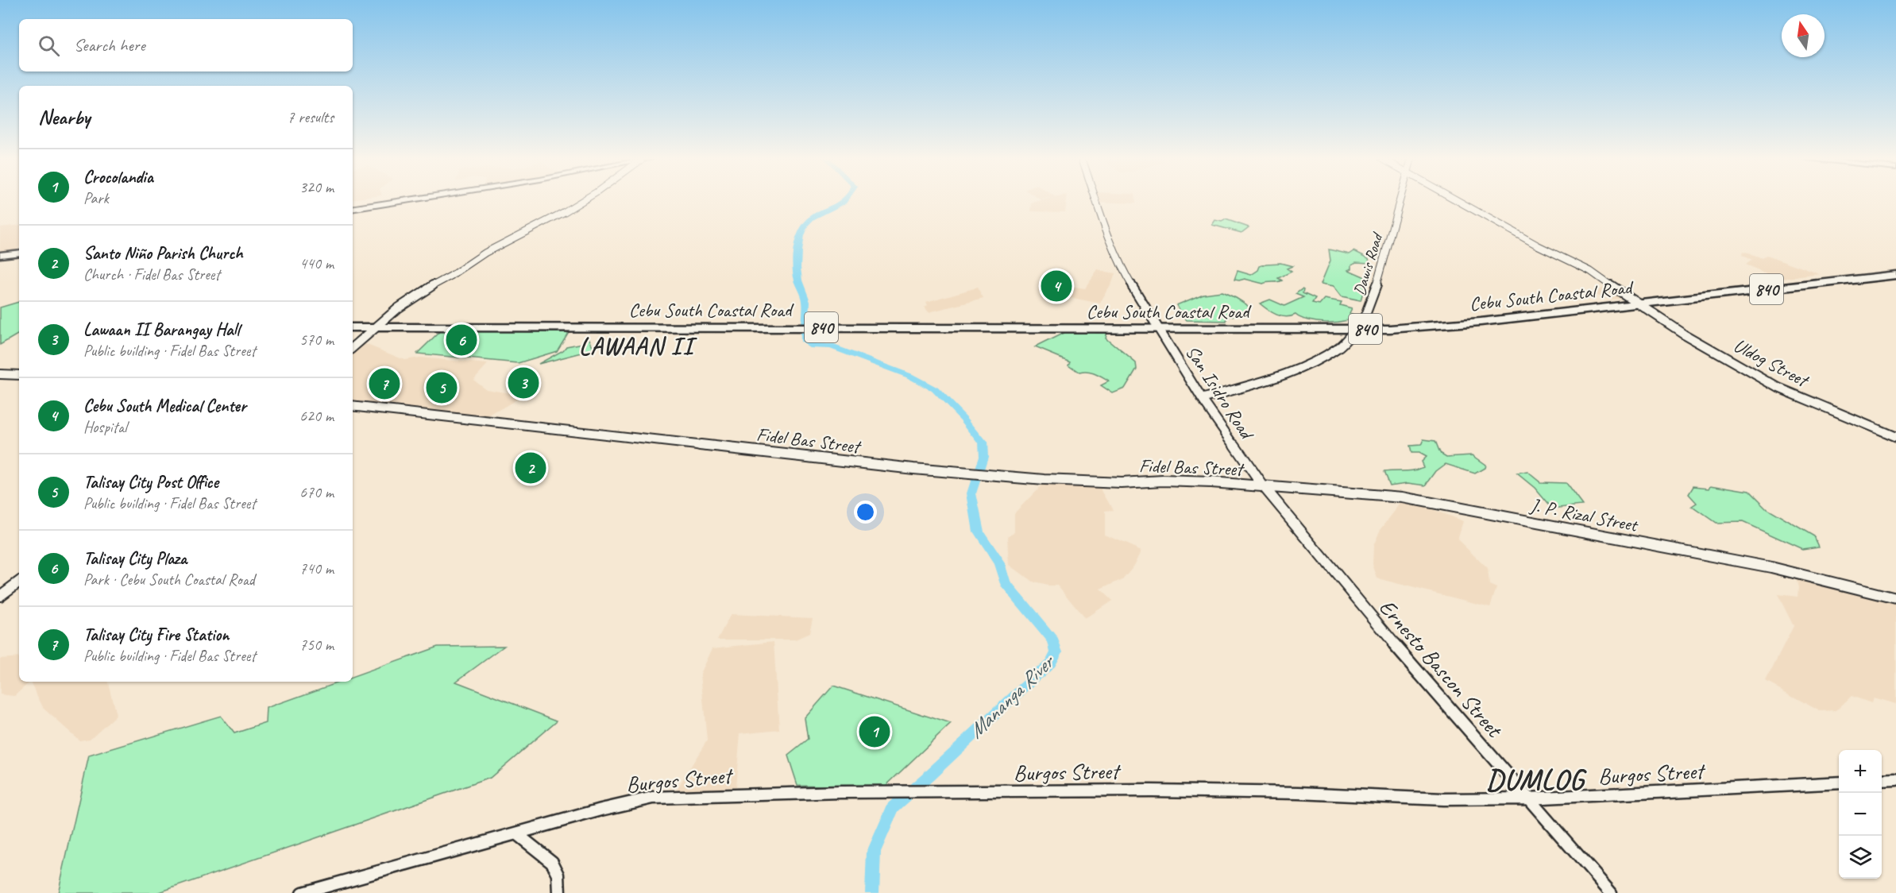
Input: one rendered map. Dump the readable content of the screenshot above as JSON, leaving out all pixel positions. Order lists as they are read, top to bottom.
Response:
{
  "streets": {
    "highway": ["840", "Cebu South Coastal Road"],
    "street": [
      "Dawis Road",
      "Uldog Street",
      "San Isidro Road",
      "Fidel Bas Street",
      "J. P. Rizal Street",
      "Ernesto Bascon Street",
      "Burgos Street"
    ]
  },
  "crossings": [
    ["Dawis Road", "Cebu South Coastal Road"],
    ["Cebu South Coastal Road", "Uldog Street"],
    ["Cebu South Coastal Road", "San Isidro Road"],
    ["San Isidro Road", "Fidel Bas Street"],
    ["San Isidro Road", "J. P. Rizal Street"],
    ["San Isidro Road", "Ernesto Bascon Street"],
    ["Fidel Bas Street", "J. P. Rizal Street"],
    ["Fidel Bas Street", "Ernesto Bascon Street"],
    ["J. P. Rizal Street", "Ernesto Bascon Street"],
    ["Ernesto Bascon Street", "Burgos Street"]
  ],
  "districts": ["LAWAAN II", "DUMLOG"],
  "water": ["Mananga River"],
  "north": "top",
  "page": {
    "search": "Search here",
    "heading": ["Nearby", "7 results"],
    "list": [
      {
        "mark": "1",
        "name": "Crocolandia",
        "note": "Park",
        "value": "320 m"
      },
      {
        "mark": "2",
        "name": "Santo Niño Parish Church",
        "note": "Church · Fidel Bas Street",
        "value": "440 m"
      },
      {
        "mark": "3",
        "name": "Lawaan II Barangay Hall",
        "note": "Public building · Fidel Bas Street",
        "value": "570 m"
      },
      {
        "mark": "4",
        "name": "Cebu South Medical Center",
        "note": "Hospital",
        "value": "620 m"
      },
      {
        "mark": "5",
        "name": "Talisay City Post Office",
        "note": "Public building · Fidel Bas Street",
        "value": "670 m"
      },
      {
        "mark": "6",
        "name": "Talisay City Plaza",
        "note": "Park · Cebu South Coastal Road",
        "value": "740 m"
      },
      {
        "mark": "7",
        "name": "Talisay City Fire Station",
        "note": "Public building · Fidel Bas Street",
        "value": "750 m"
      }
    ],
    "pins": [
      "4",
      "6",
      "3",
      "7",
      "5",
      "2",
      "1"
    ],
    "map_buttons": ["+", "−"]
  }
}
